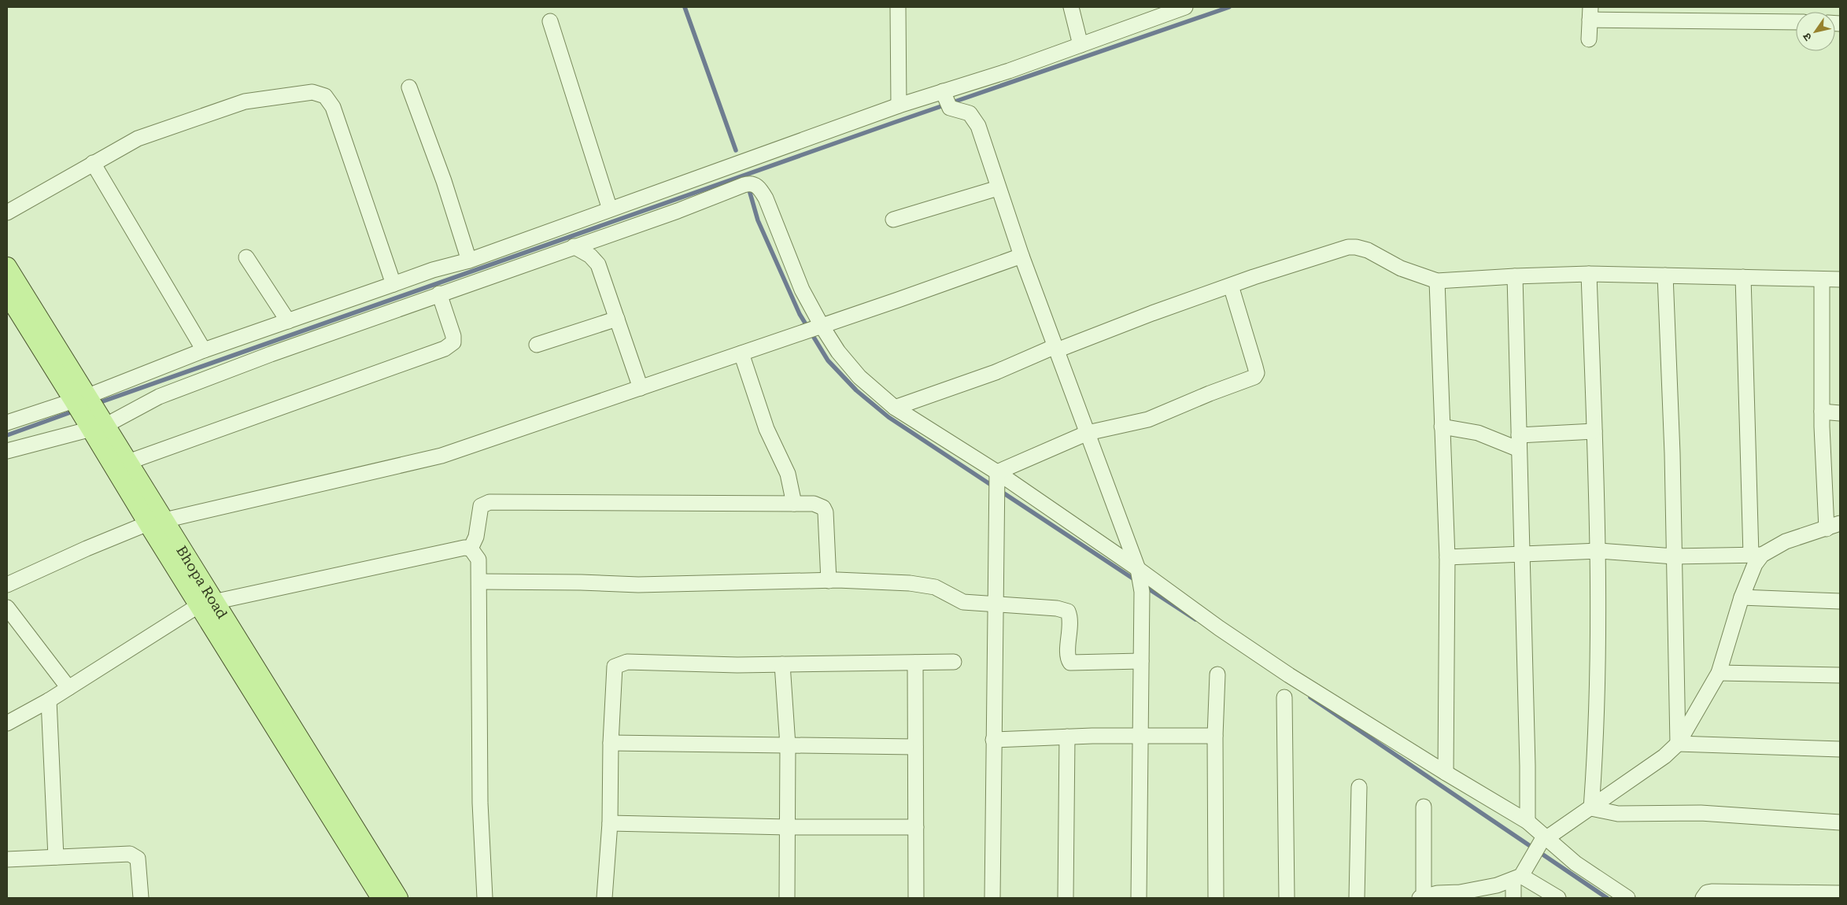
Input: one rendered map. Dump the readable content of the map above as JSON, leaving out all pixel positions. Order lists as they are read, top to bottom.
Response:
{
  "streets": {
    "main road": ["Bhopa Road"]
  },
  "north": "bottom left"
}
